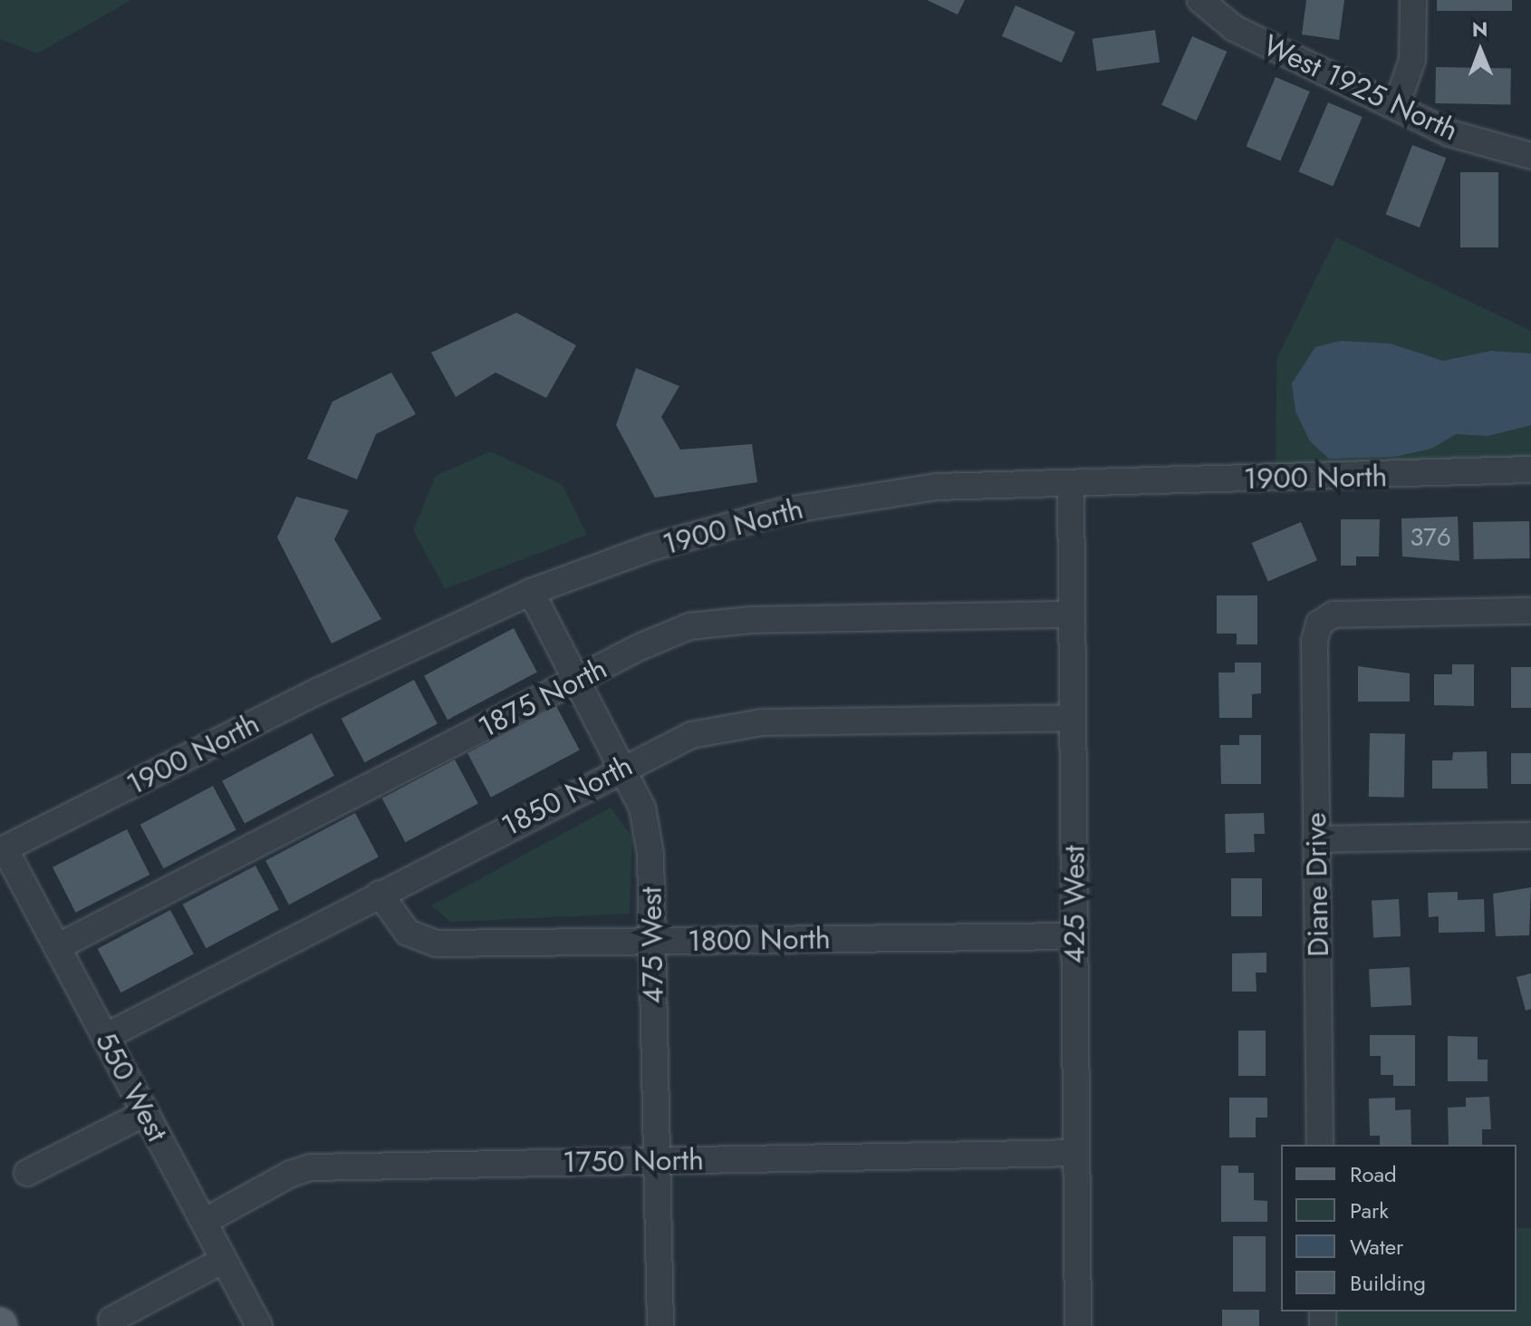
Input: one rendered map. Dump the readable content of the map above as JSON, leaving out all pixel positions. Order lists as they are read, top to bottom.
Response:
{
  "streets": {
    "street": [
      "West 1925 North",
      "1900 North",
      "1875 North",
      "1850 North",
      "Diane Drive",
      "425 West",
      "1800 North",
      "475 West",
      "550 West",
      "1750 North"
    ]
  },
  "crossings": [
    ["1900 North", "425 West"],
    ["1900 North", "475 West"],
    ["1900 North", "550 West"],
    ["1875 North", "425 West"],
    ["1875 North", "475 West"],
    ["1875 North", "550 West"],
    ["1850 North", "425 West"],
    ["1850 North", "1800 North"],
    ["1850 North", "475 West"],
    ["1850 North", "550 West"],
    ["425 West", "1800 North"],
    ["425 West", "1750 North"],
    ["1800 North", "475 West"],
    ["475 West", "1750 North"],
    ["550 West", "1750 North"]
  ],
  "house_numbers": ["376"],
  "legend": [
    "Road",
    "Park",
    "Water",
    "Building"
  ],
  "north": "top"
}
